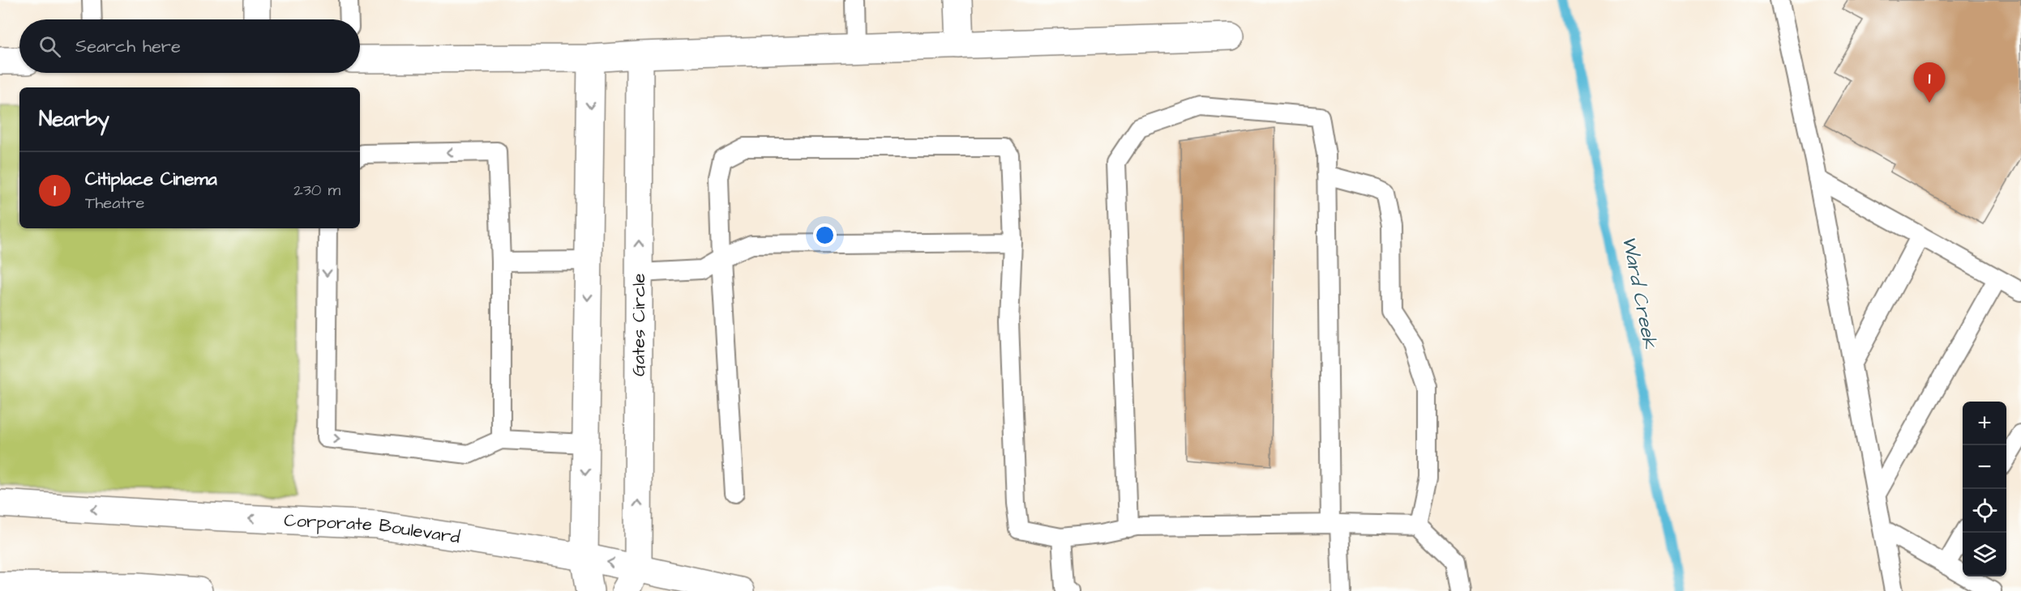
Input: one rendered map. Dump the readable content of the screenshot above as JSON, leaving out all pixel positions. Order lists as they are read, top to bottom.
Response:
{
  "streets": {
    "street": ["Gates Circle", "Corporate Boulevard"]
  },
  "crossings": [
    ["Gates Circle", "Corporate Boulevard"]
  ],
  "water": ["Ward Creek"],
  "page": {
    "search": "Search here",
    "pins": "1",
    "heading": "Nearby",
    "list": [
      {
        "mark": "1",
        "name": "Citiplace Cinema",
        "note": "Theatre",
        "value": "230 m"
      }
    ],
    "map_buttons": ["+", "−"]
  }
}
